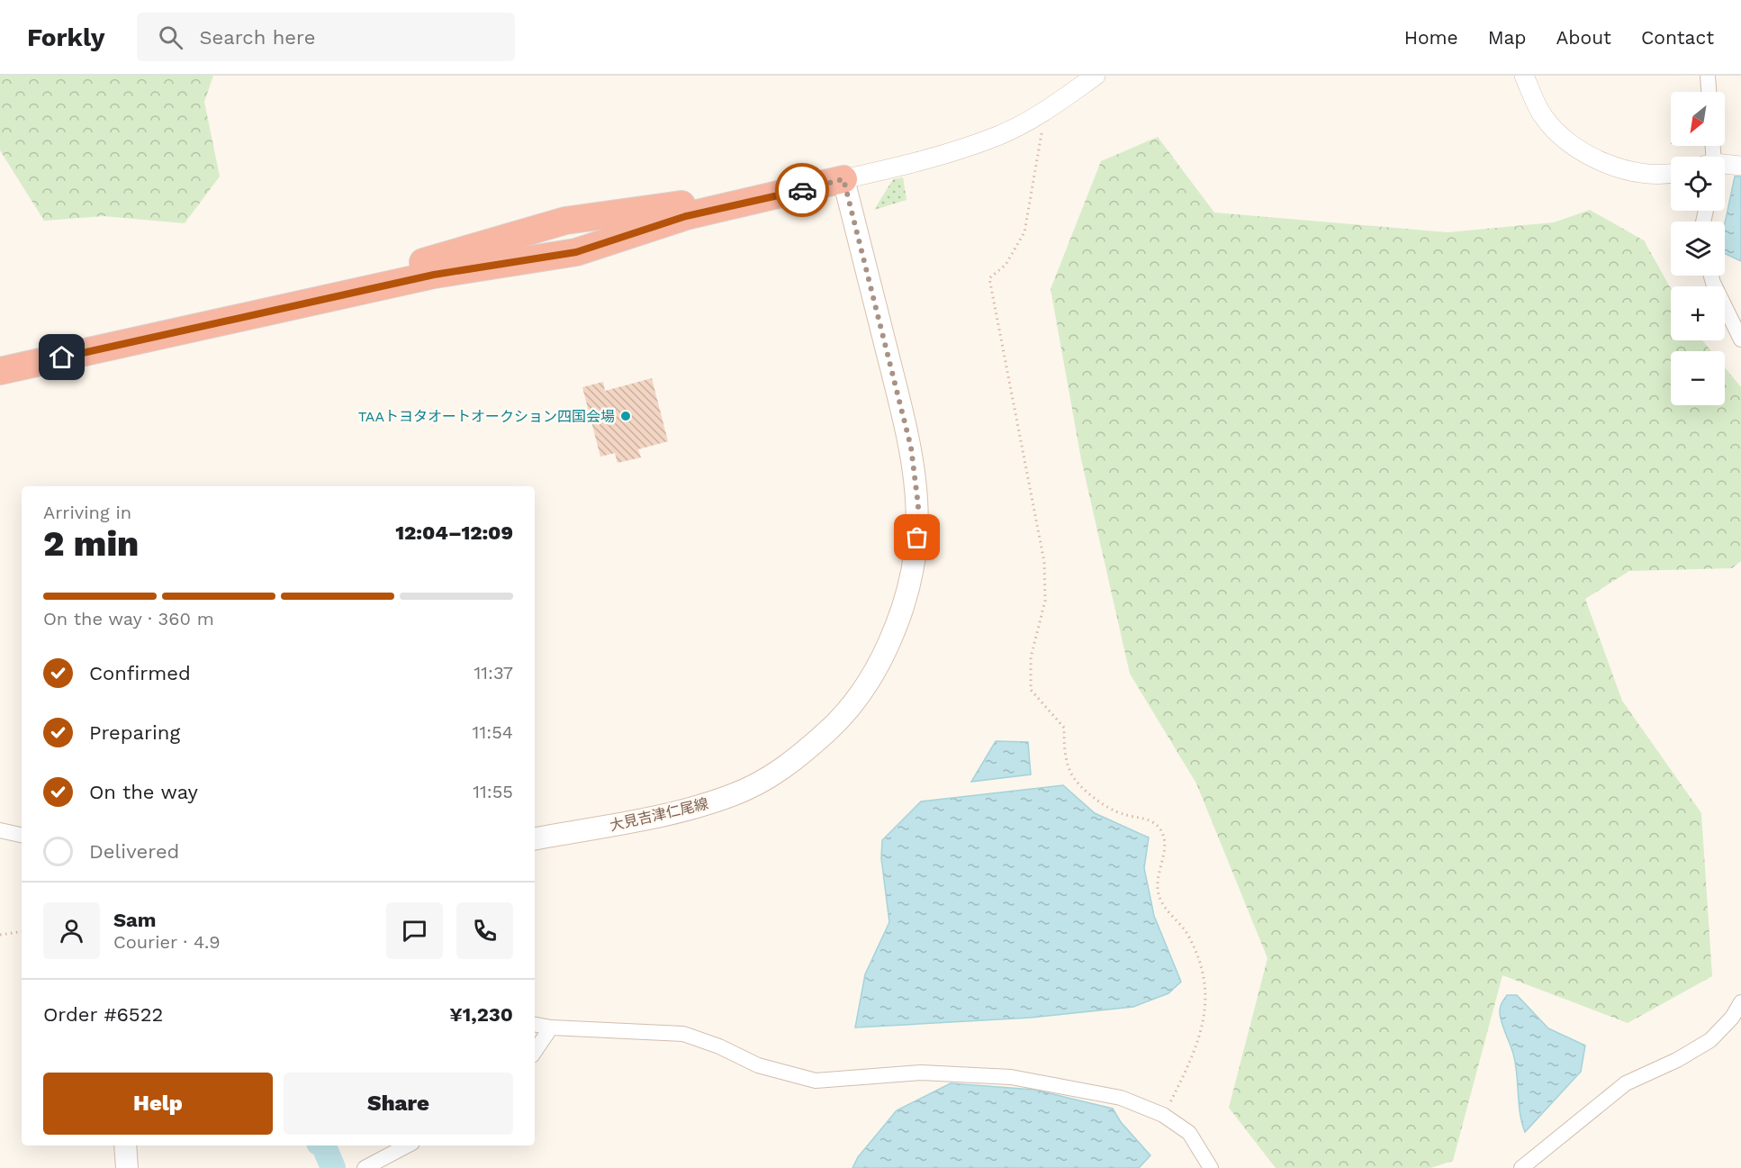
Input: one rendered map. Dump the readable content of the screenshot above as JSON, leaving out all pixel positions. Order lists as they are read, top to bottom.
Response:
{
  "streets": {
    "main road": ["大見吉津仁尾線"]
  },
  "places": ["TAAトヨタオートオークション四国会場"],
  "north": "bottom left",
  "page": {
    "header": "Forkly",
    "search": "Search here",
    "nav": [
      "Home",
      "Map",
      "About",
      "Contact"
    ],
    "map_buttons": ["+", "−"],
    "heading": ["2 min", "Arriving in", "12:04–12:09"],
    "panel": [
      "Sam",
      "Courier · 4.9",
      "Order #6522",
      "¥1,230"
    ],
    "bar": "On the way · 360 m",
    "list": [
      ["Confirmed", "11:37"],
      ["Preparing", "11:54"],
      ["On the way", "11:55"],
      "Delivered"
    ],
    "buttons": ["Help", "Share"]
  }
}
